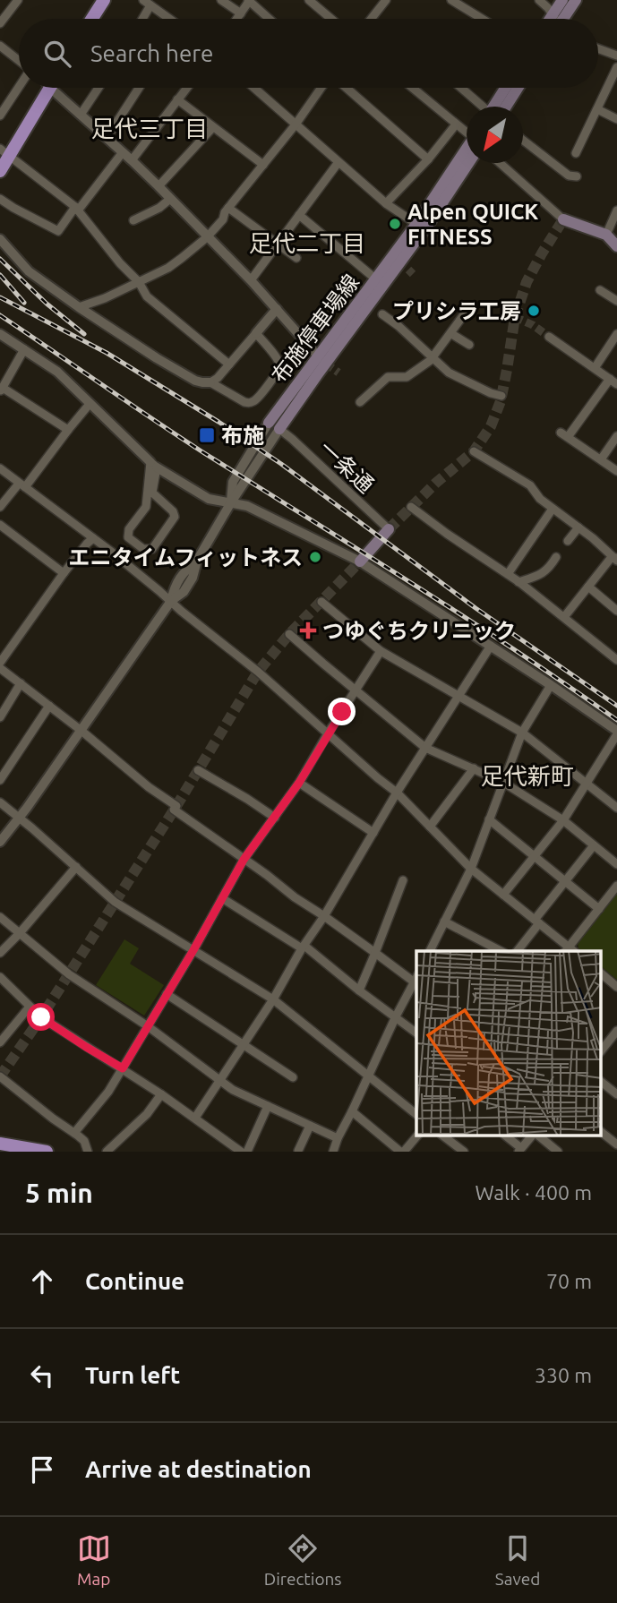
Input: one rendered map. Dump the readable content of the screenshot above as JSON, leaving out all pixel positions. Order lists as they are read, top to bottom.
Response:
{
  "streets": {
    "main road": ["布施停車場線"],
    "street": ["一条通"]
  },
  "crossings": [
    ["布施停車場線", "一条通"]
  ],
  "districts": ["足代三丁目", "足代二丁目", "足代新町"],
  "places": {
    "other": ["Alpen QUICK FITNESS", "プリシラ工房", "エニタイムフィットネス"],
    "transit": ["布施"],
    "health": ["つゆぐちクリニック"]
  },
  "north": "bottom left",
  "page": {
    "search": "Search here",
    "heading": ["5 min", "Walk · 400 m"],
    "list": [
      ["Continue", "70 m"],
      ["Turn left", "330 m"],
      "Arrive at destination"
    ],
    "nav": ["Map", "Directions", "Saved"]
  }
}
